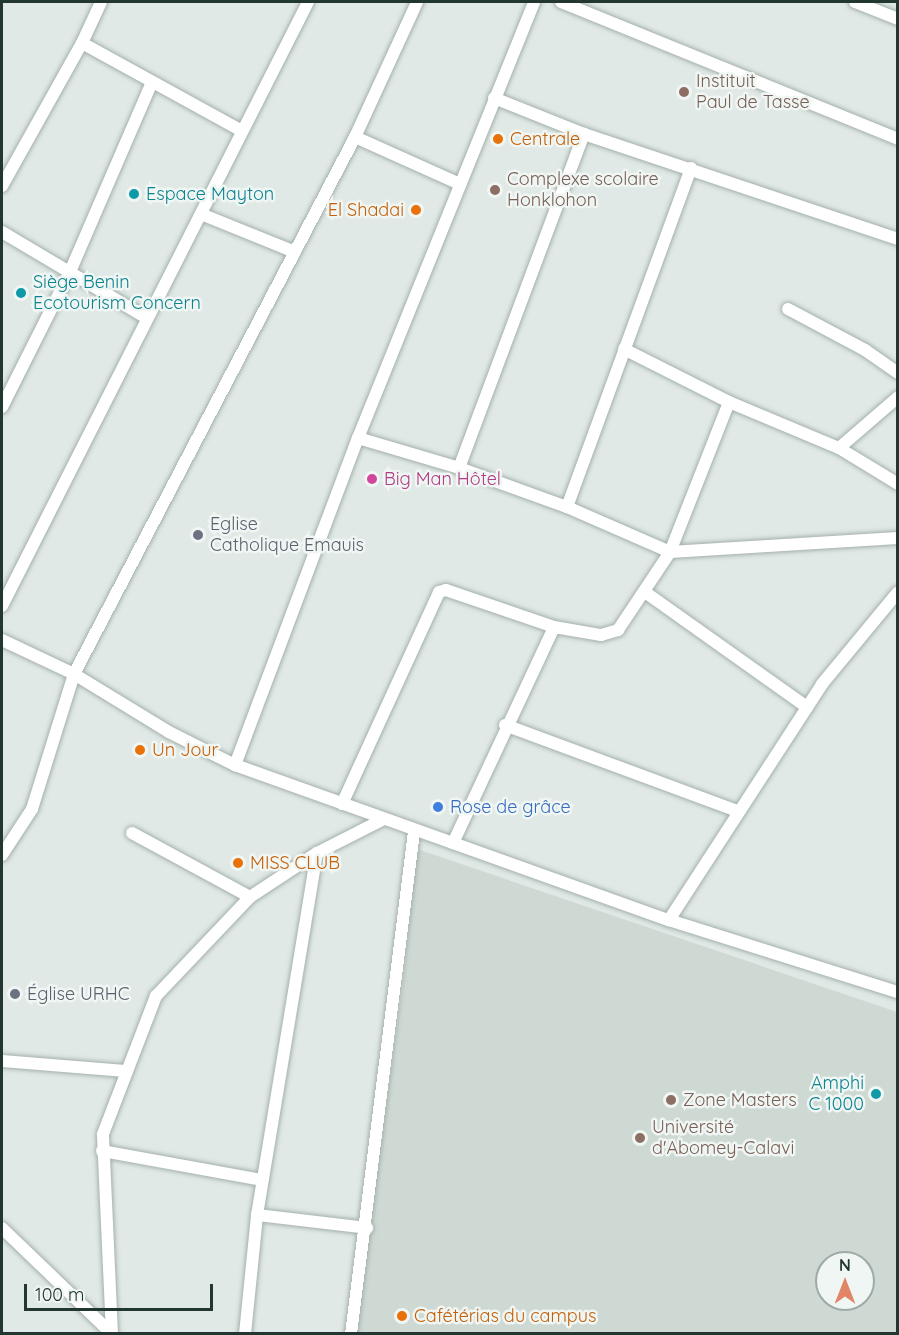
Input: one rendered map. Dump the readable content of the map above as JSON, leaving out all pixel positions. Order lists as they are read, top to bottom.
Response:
{
  "places": [
    "Instituit Paul de Tasse",
    "Centrale",
    "Complexe scolaire Honklohon",
    "Espace Mayton",
    "El Shadai",
    "Siège Benin Ecotourism Concern",
    "Big Man Hôtel",
    "Eglise Catholique Emauis",
    "Un Jour",
    "Rose de grâce",
    "MISS CLUB",
    "Église URHC",
    "Amphi C 1000",
    "Zone Masters",
    "Université d'Abomey-Calavi",
    "Cafétérias du campus"
  ],
  "scale_bar": "100 m",
  "north": "top"
}
